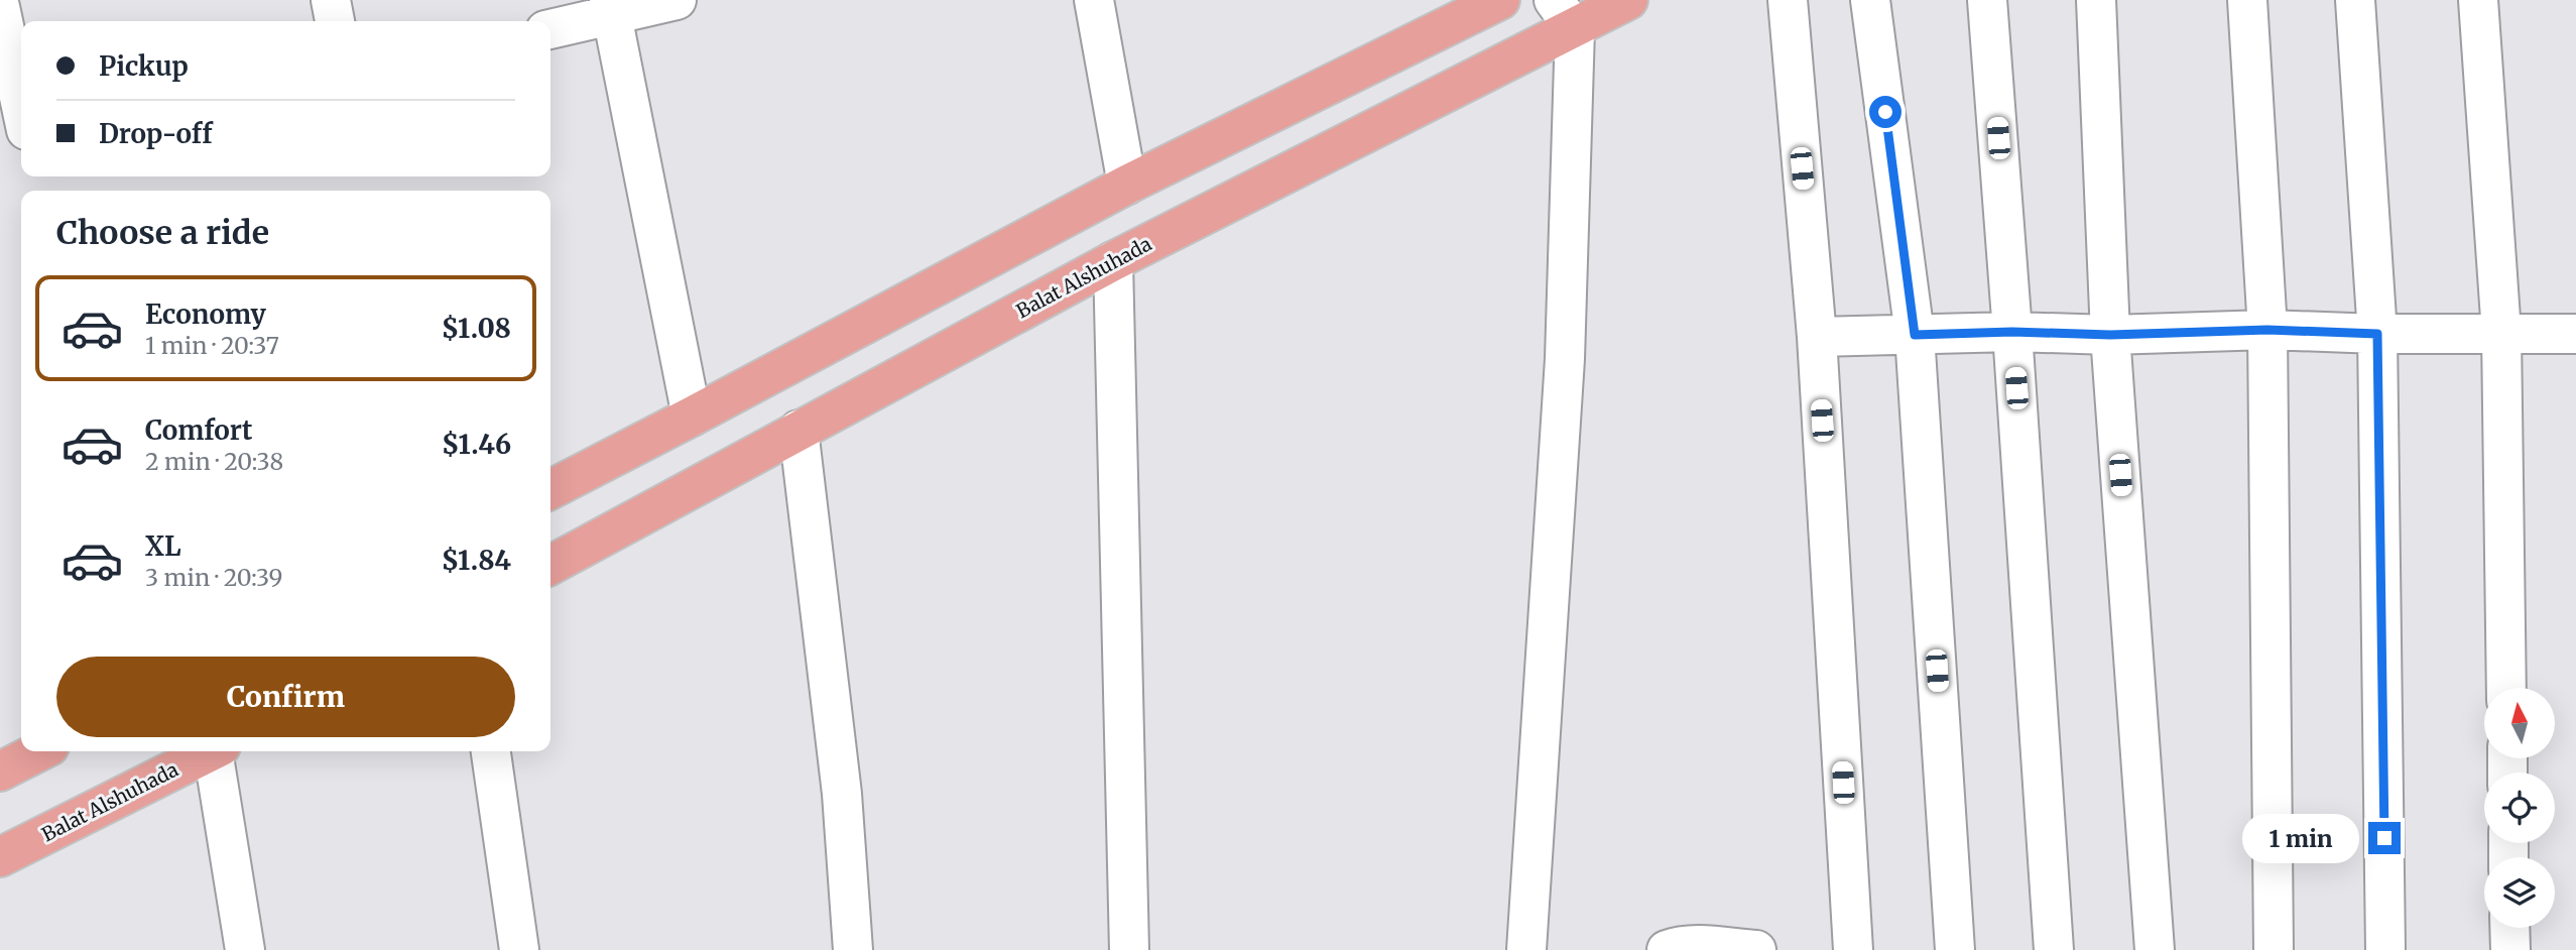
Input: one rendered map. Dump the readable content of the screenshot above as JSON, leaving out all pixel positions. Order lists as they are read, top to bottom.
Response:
{
  "streets": {
    "main road": ["Balat Alshuhada"]
  },
  "north": "top",
  "page": {
    "banner": ["Pickup", "Drop-off"],
    "heading": "Choose a ride",
    "list": [
      {
        "name": "Economy",
        "note": "1 min · 20:37",
        "value": "$1.08"
      },
      {
        "name": "Comfort",
        "note": "2 min · 20:38",
        "value": "$1.46"
      },
      {
        "name": "XL",
        "note": "3 min · 20:39",
        "value": "$1.84"
      }
    ],
    "buttons": "Confirm",
    "bubble": "1 min"
  }
}
